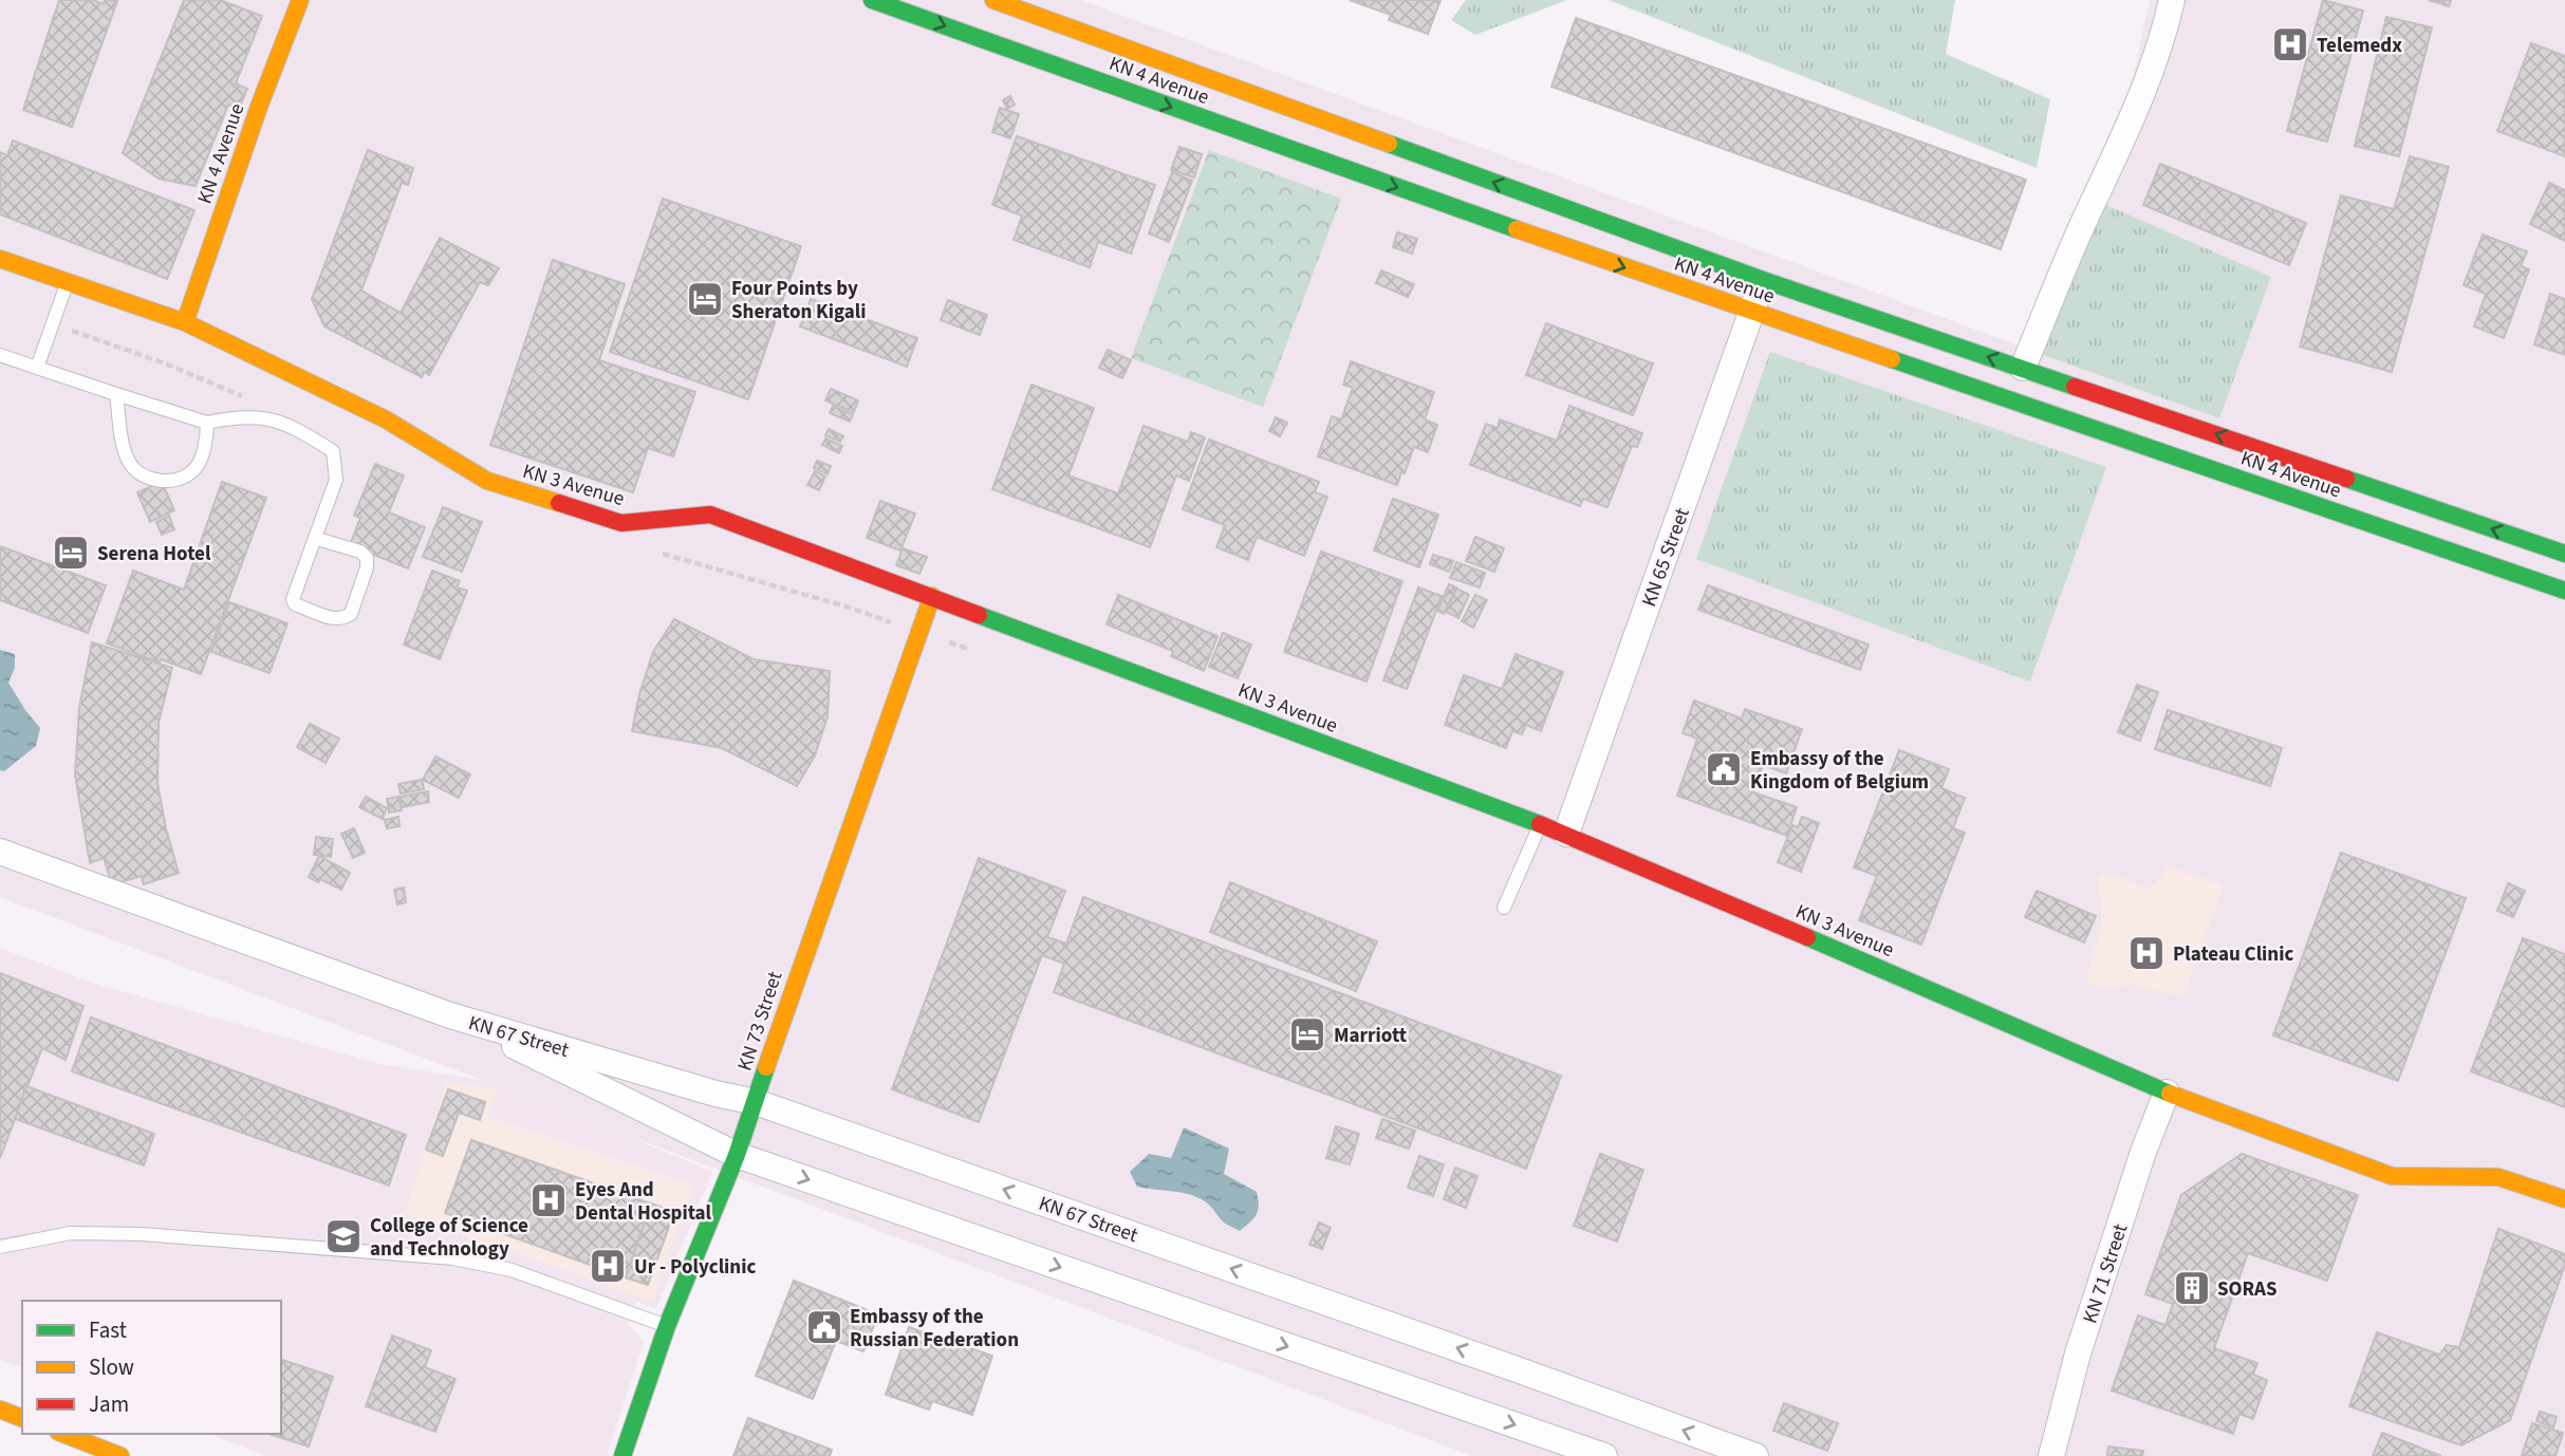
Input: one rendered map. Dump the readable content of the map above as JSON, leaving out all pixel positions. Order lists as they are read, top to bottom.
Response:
{
  "streets": {
    "street": [
      "KN 4 Avenue",
      "KN 3 Avenue",
      "KN 65 Street",
      "KN 73 Street",
      "KN 67 Street",
      "KN 71 Street"
    ]
  },
  "crossings": [
    ["KN 4 Avenue", "KN 3 Avenue"],
    ["KN 4 Avenue", "KN 65 Street"],
    ["KN 3 Avenue", "KN 65 Street"],
    ["KN 3 Avenue", "KN 73 Street"],
    ["KN 3 Avenue", "KN 71 Street"],
    ["KN 73 Street", "KN 67 Street"]
  ],
  "places": {
    "hospital": [
      "Telemedx",
      "Plateau Clinic",
      "Eyes And Dental Hospital",
      "Ur - Polyclinic"
    ],
    "hotel": ["Four Points by Sheraton Kigali", "Serena Hotel", "Marriott"],
    "public building": ["Embassy of the Kingdom of Belgium", "Embassy of the Russian Federation"],
    "school or university": ["College of Science and Technology"],
    "building": ["SORAS"]
  },
  "legend": ["Fast", "Slow", "Jam"]
}
